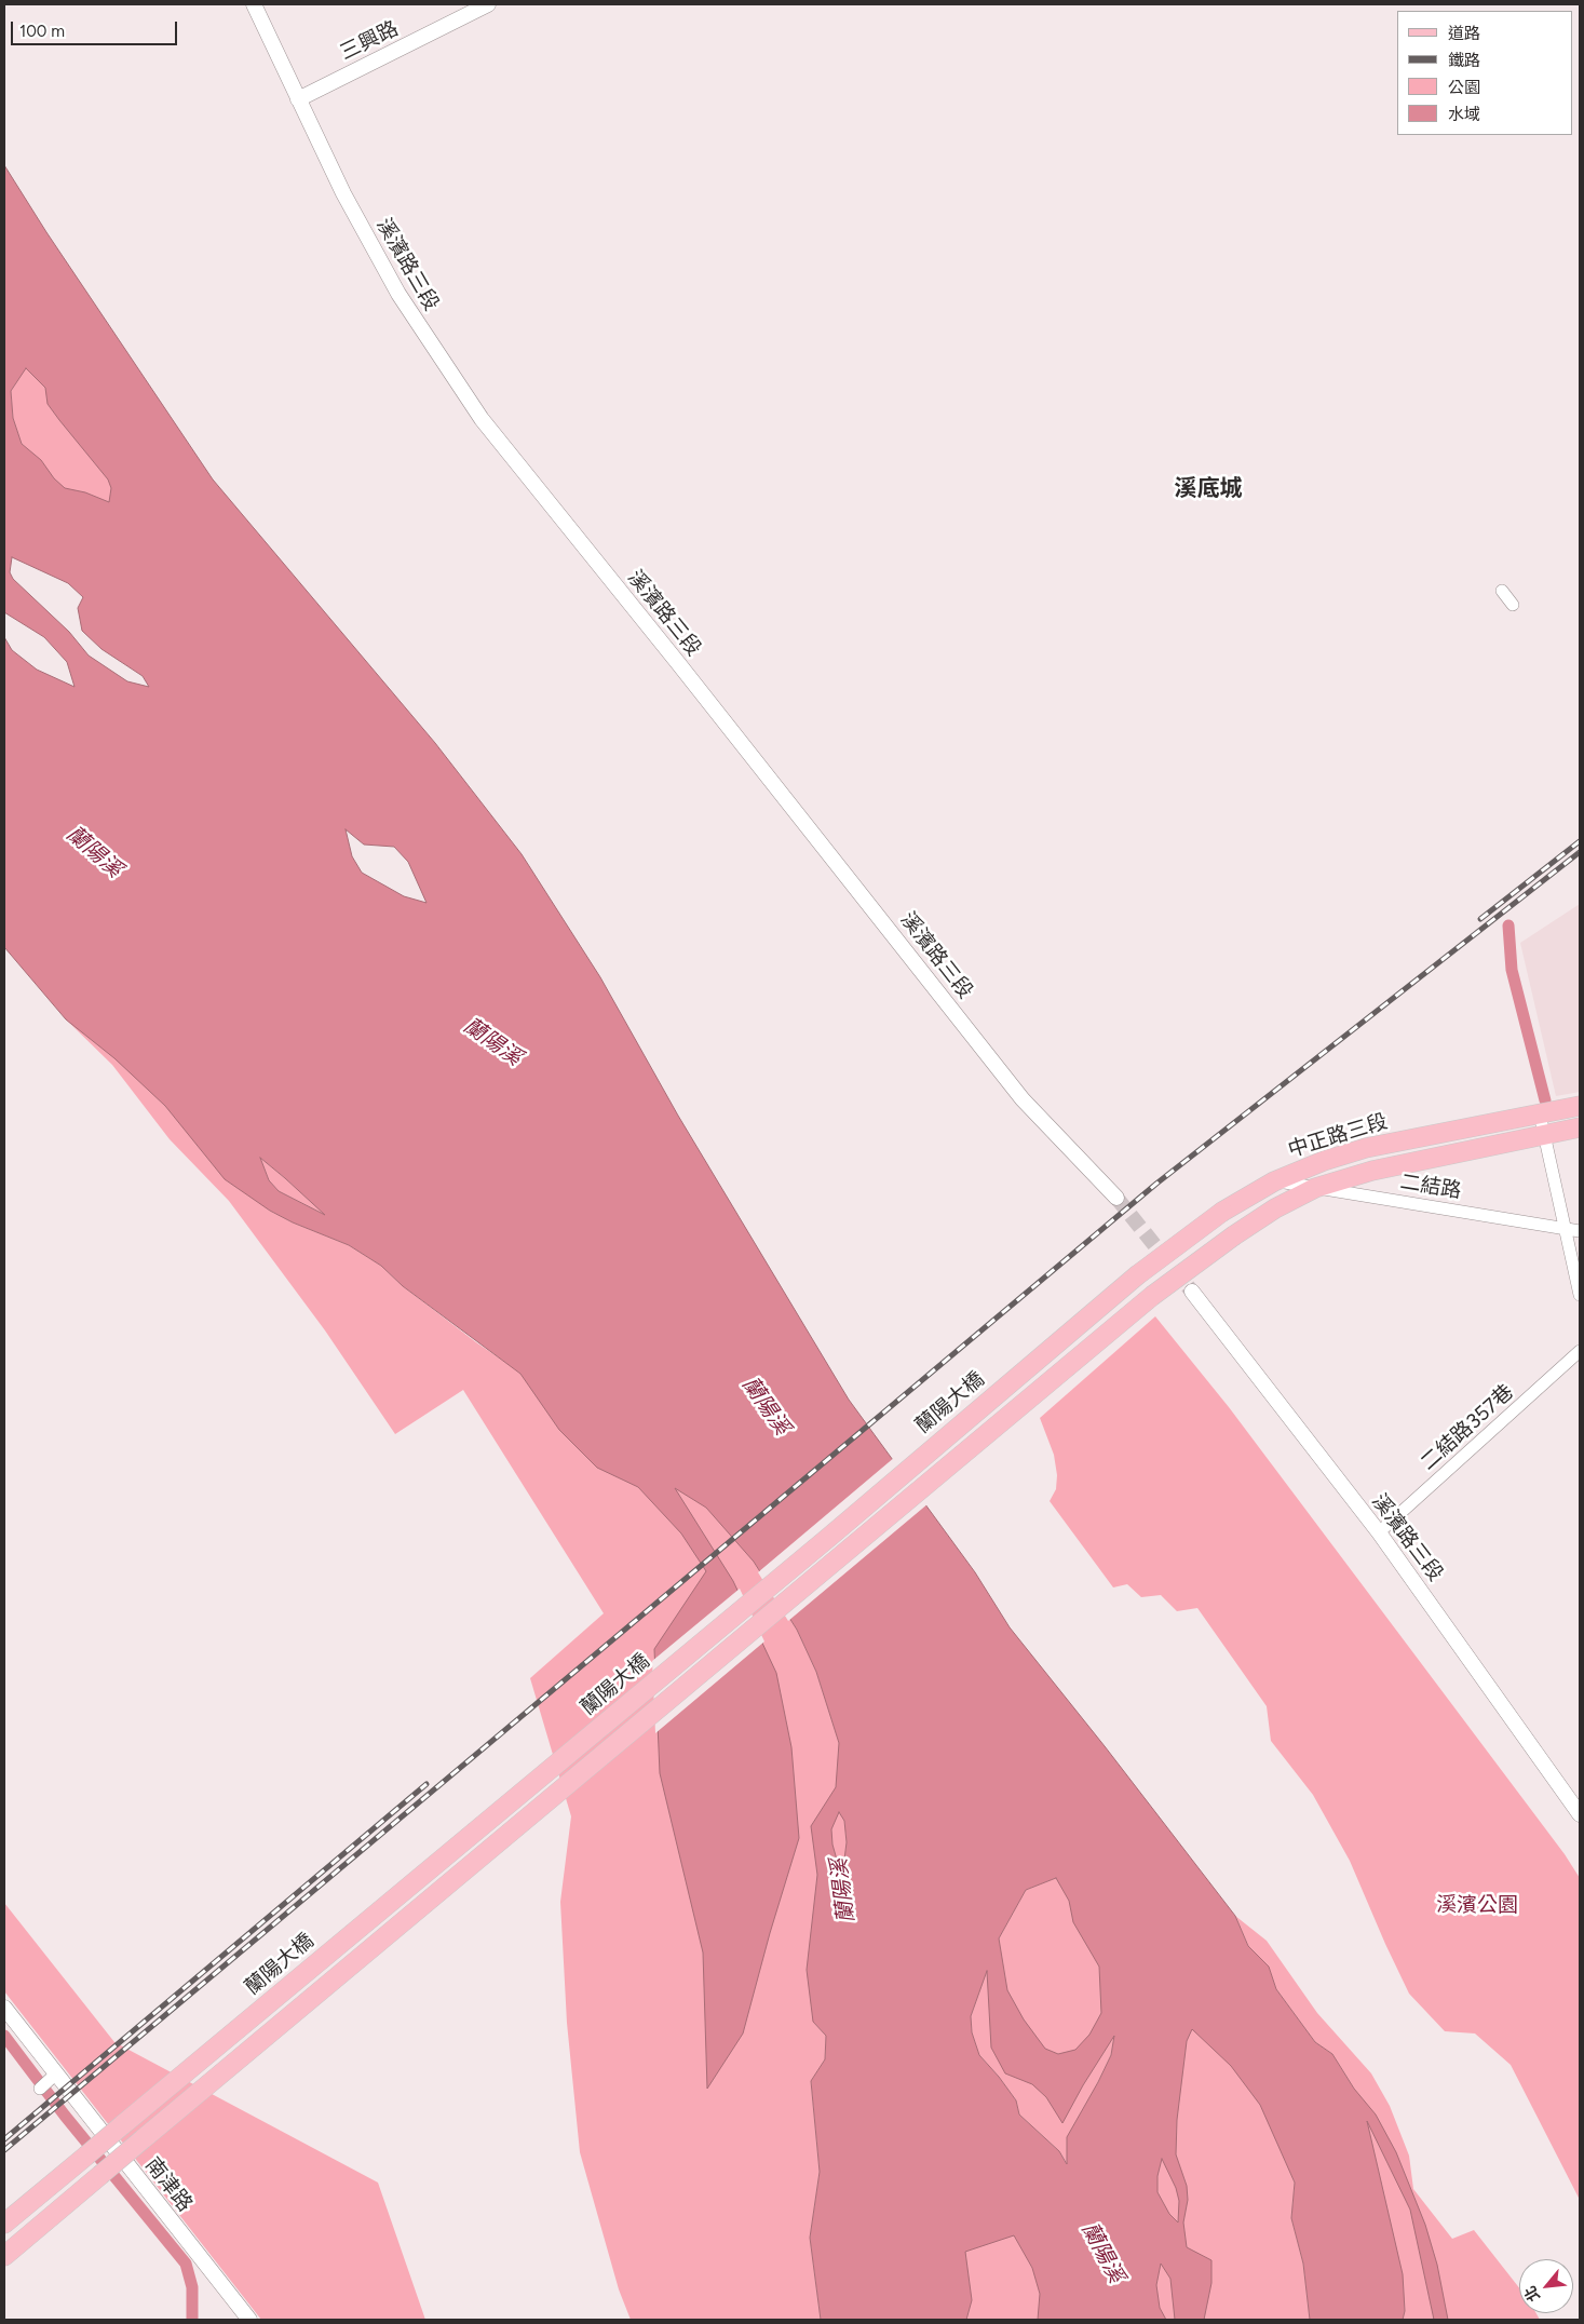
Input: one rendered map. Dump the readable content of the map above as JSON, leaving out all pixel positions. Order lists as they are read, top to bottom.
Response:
{
  "streets": {
    "main road": ["中正路三段", "蘭陽大橋"],
    "street": [
      "三興路",
      "溪濱路三段",
      "二結路",
      "二結路357巷",
      "南津路"
    ]
  },
  "crossings": [
    ["三興路", "溪濱路三段"],
    ["溪濱路三段", "二結路357巷"],
    ["中正路三段", "二結路"],
    ["中正路三段", "蘭陽大橋"]
  ],
  "districts": ["溪底城"],
  "water": ["蘭陽溪"],
  "parks": ["溪濱公園"],
  "legend": [
    "道路",
    "鐵路",
    "公園",
    "水域"
  ],
  "scale_bar": "100 m",
  "north": "bottom left"
}
